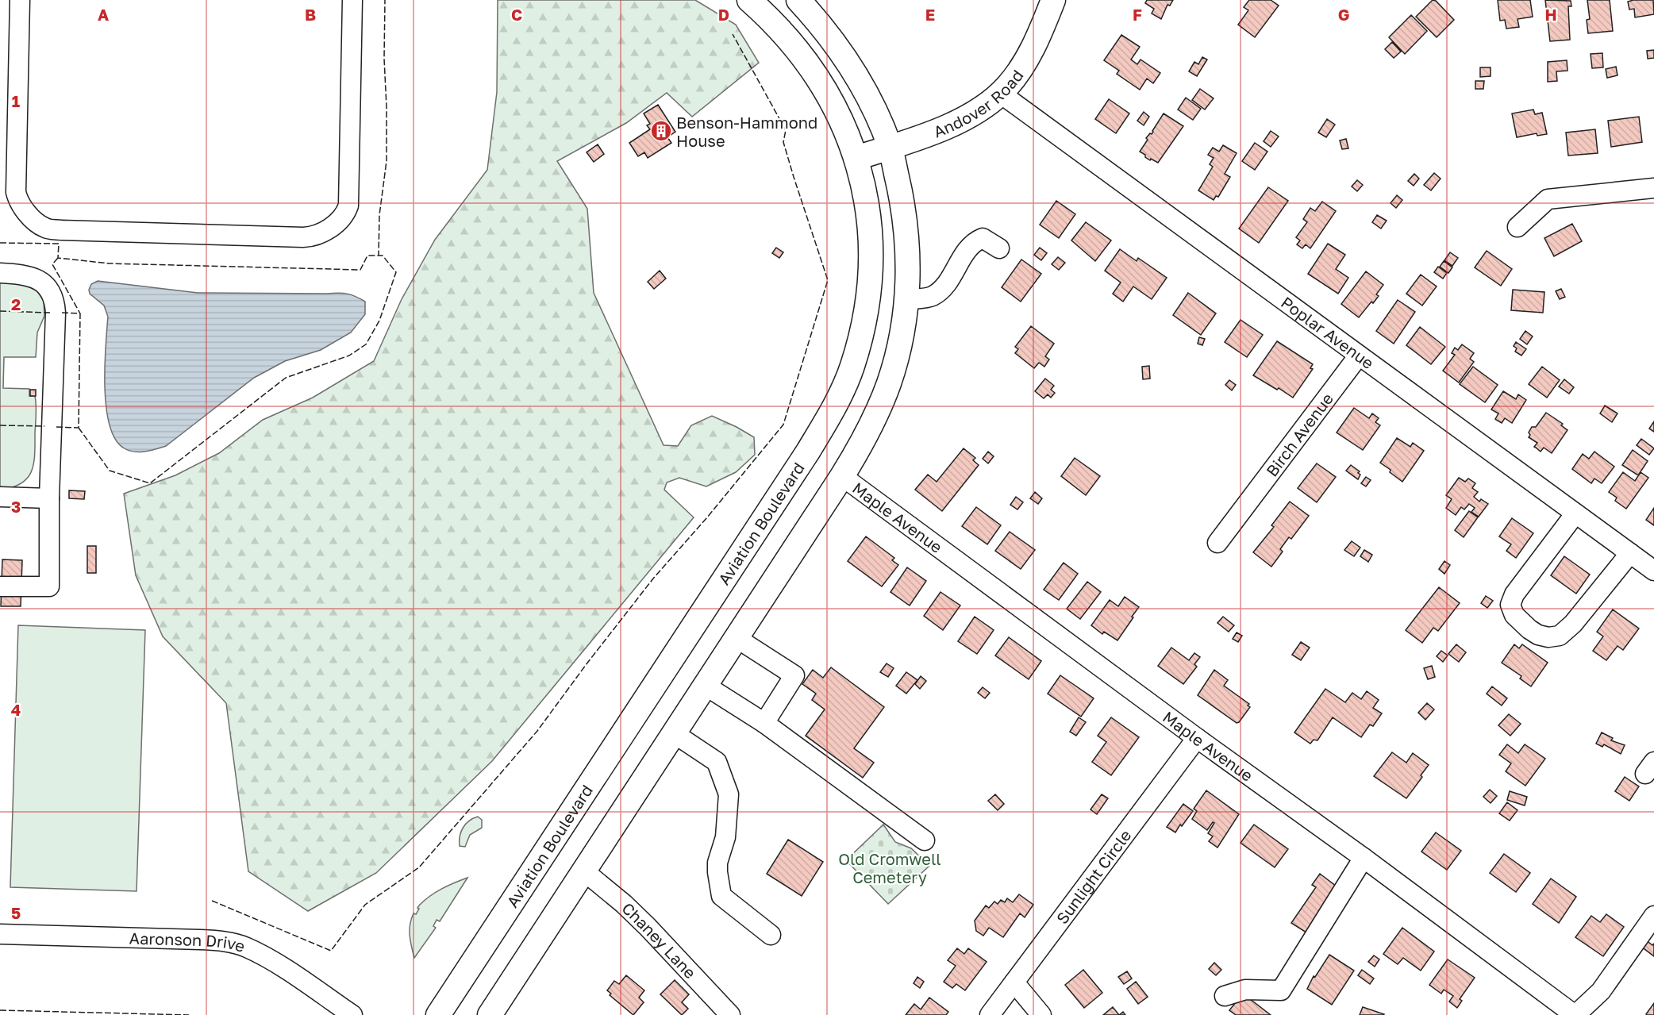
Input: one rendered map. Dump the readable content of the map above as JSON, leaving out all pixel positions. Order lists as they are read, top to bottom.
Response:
{
  "streets": {
    "main road": ["Andover Road", "Aviation Boulevard"],
    "street": [
      "Poplar Avenue",
      "Birch Avenue",
      "Maple Avenue",
      "Sunlight Circle",
      "Chaney Lane",
      "Aaronson Drive"
    ]
  },
  "crossings": [
    ["Andover Road", "Poplar Avenue"],
    ["Andover Road", "Aviation Boulevard"],
    ["Poplar Avenue", "Birch Avenue"],
    ["Maple Avenue", "Sunlight Circle"]
  ],
  "parks": ["Old Cromwell Cemetery"],
  "places": {
    "building": ["Benson-Hammond House"]
  },
  "grid": {
    "columns": [
      "A",
      "B",
      "C",
      "D",
      "E",
      "F",
      "G",
      "H"
    ],
    "rows": [
      "1",
      "2",
      "3",
      "4",
      "5"
    ]
  }
}
